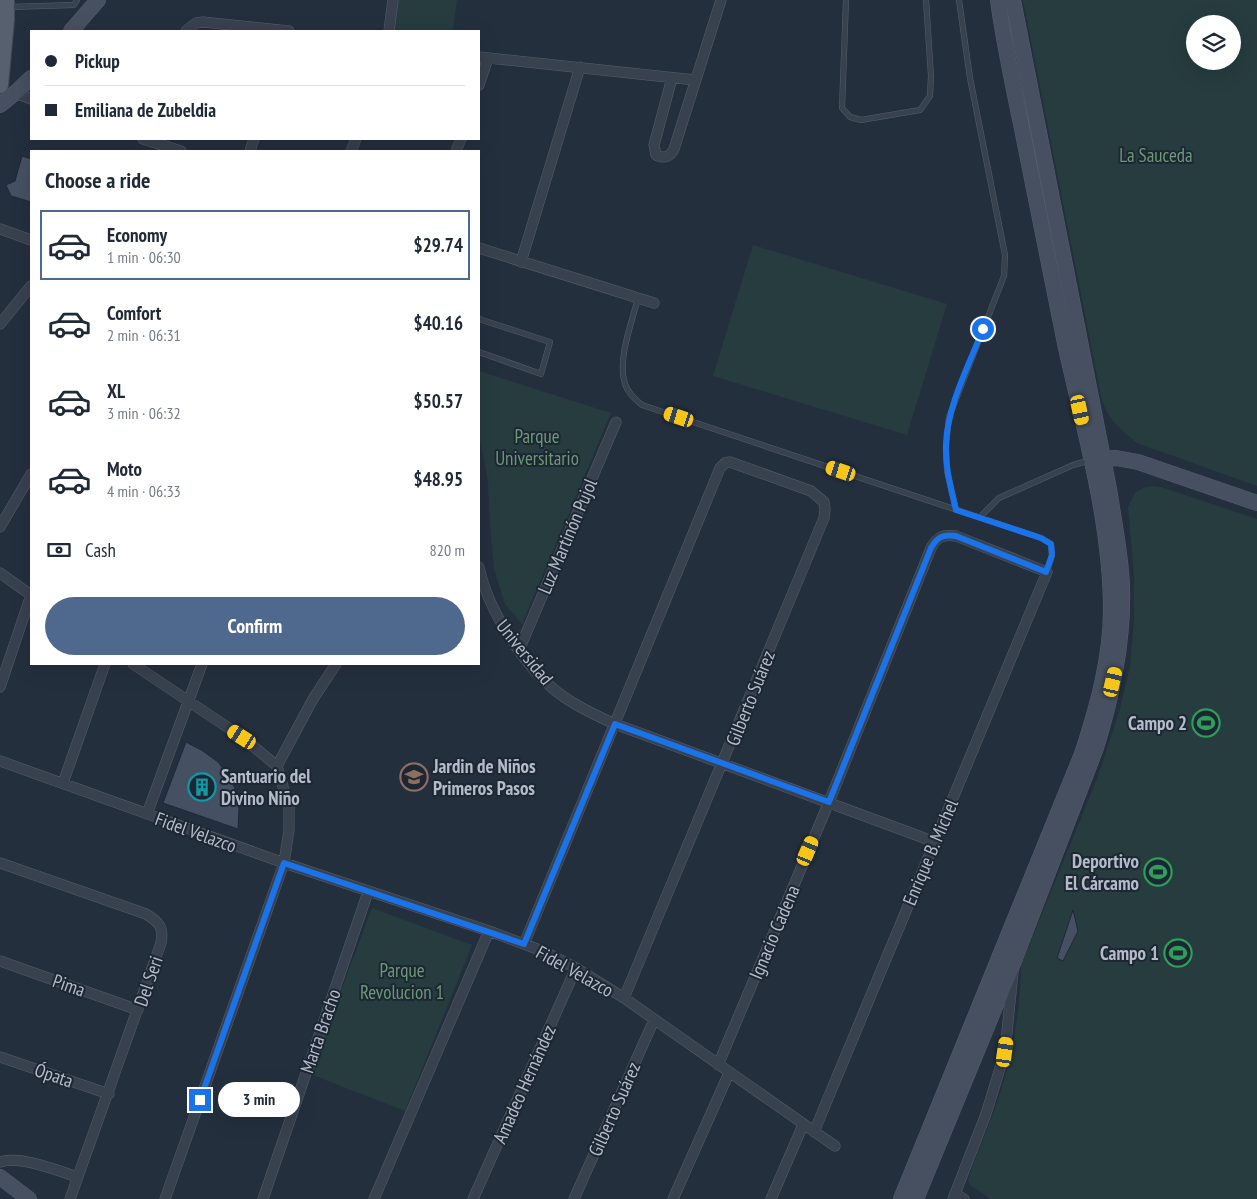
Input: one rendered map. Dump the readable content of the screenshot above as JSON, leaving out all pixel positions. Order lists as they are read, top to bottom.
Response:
{
  "streets": {
    "street": [
      "Luz Martinón Pujol",
      "Universidad",
      "Gilberto Suárez",
      "Fidel Velazco",
      "Enrique B. Michel",
      "Ignacio Cadena",
      "Del Seri",
      "Pima",
      "Marta Bracho",
      "Ópata",
      "Amadeo Hernández"
    ]
  },
  "crossings": [
    ["Luz Martinón Pujol", "Universidad"],
    ["Universidad", "Gilberto Suárez"],
    ["Universidad", "Enrique B. Michel"],
    ["Universidad", "Ignacio Cadena"],
    ["Gilberto Suárez", "Fidel Velazco"],
    ["Fidel Velazco", "Enrique B. Michel"],
    ["Fidel Velazco", "Ignacio Cadena"],
    ["Fidel Velazco", "Marta Bracho"],
    ["Fidel Velazco", "Amadeo Hernández"],
    ["Enrique B. Michel", "Ignacio Cadena"],
    ["Del Seri", "Pima"],
    ["Del Seri", "Ópata"]
  ],
  "parks": ["La Sauceda", "Parque Universitario", "Parque Revolucion 1"],
  "places": {
    "sports": ["Campo 2", "Deportivo El Cárcamo", "Campo 1"],
    "school or university": ["Jardin de Niños Primeros Pasos"],
    "building": ["Santuario del Divino Niño"]
  },
  "page": {
    "banner": ["Pickup", "Emiliana de Zubeldia"],
    "heading": "Choose a ride",
    "list": [
      {
        "name": "Economy",
        "note": "1 min · 06:30",
        "value": "$29.74"
      },
      {
        "name": "Comfort",
        "note": "2 min · 06:31",
        "value": "$40.16"
      },
      {
        "name": "XL",
        "note": "3 min · 06:32",
        "value": "$50.57"
      },
      {
        "name": "Moto",
        "note": "4 min · 06:33",
        "value": "$48.95"
      }
    ],
    "pay": ["Cash", "820 m"],
    "buttons": "Confirm",
    "bubble": "3 min"
  }
}
